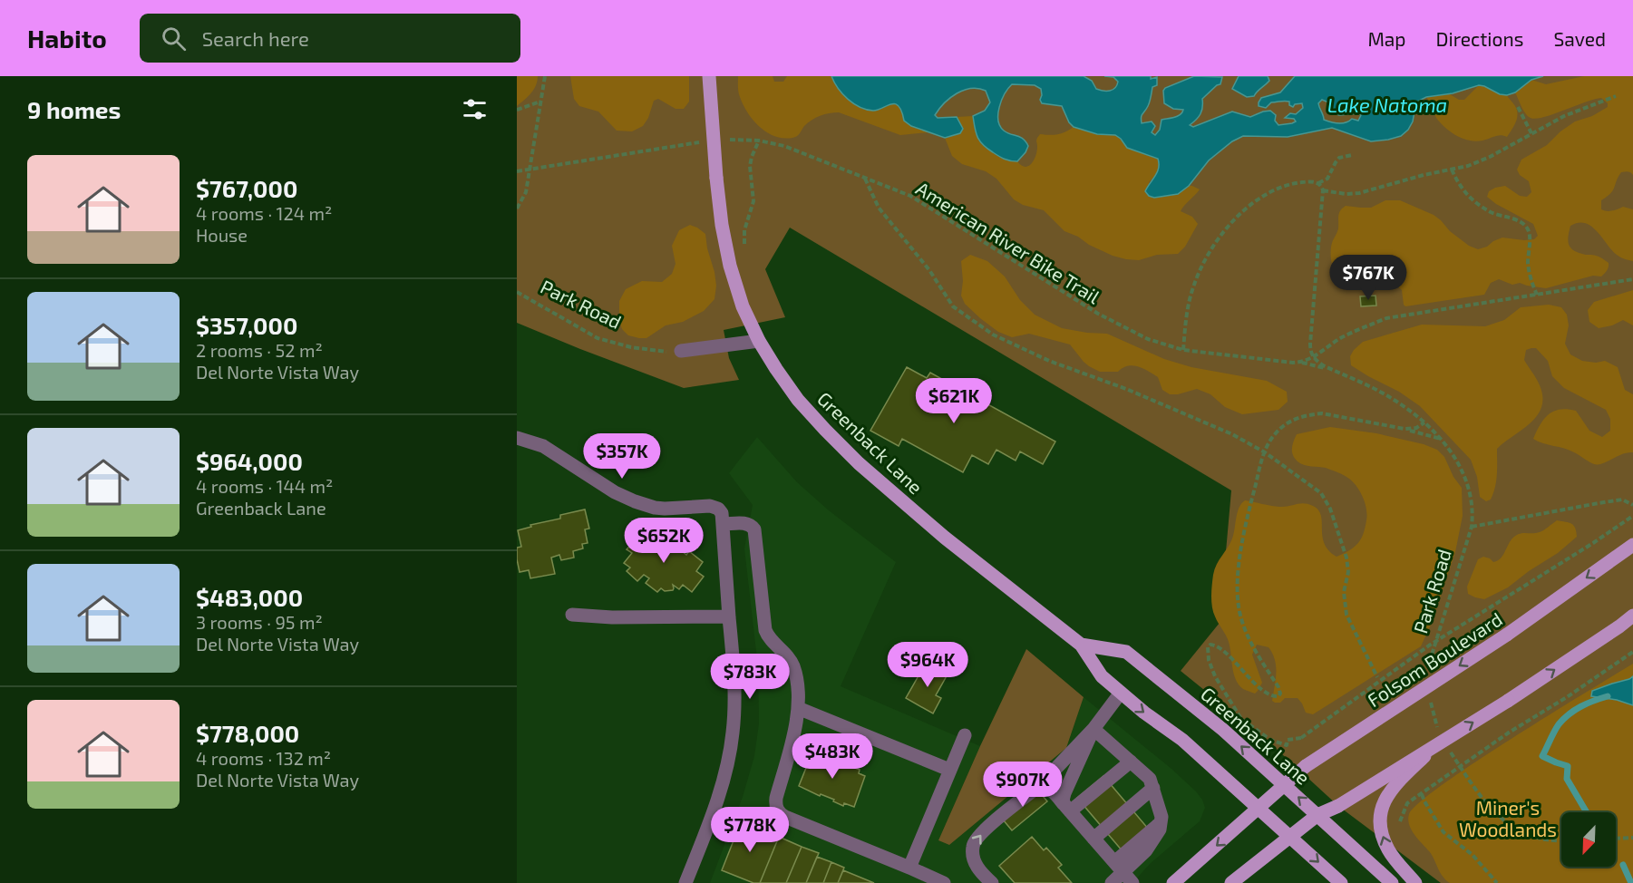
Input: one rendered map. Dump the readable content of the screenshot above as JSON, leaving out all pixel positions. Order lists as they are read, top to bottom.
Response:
{
  "streets": {
    "main road": ["Greenback Lane", "Folsom Boulevard"],
    "path": ["American River Bike Trail", "Park Road"]
  },
  "crossings": [
    ["American River Bike Trail", "Park Road"],
    ["Greenback Lane", "Folsom Boulevard"]
  ],
  "water": ["Lake Natoma"],
  "parks": ["Miner's Woodlands"],
  "north": "bottom left",
  "page": {
    "header": "Habito",
    "search": "Search here",
    "nav": ["Map", "Directions", "Saved"],
    "heading": "9 homes",
    "list": [
      {
        "name": "$767,000",
        "note": "4 rooms · 124 m² · House"
      },
      {
        "name": "$357,000",
        "note": "2 rooms · 52 m² · Del Norte Vista Way"
      },
      {
        "name": "$964,000",
        "note": "4 rooms · 144 m² · Greenback Lane"
      },
      {
        "name": "$483,000",
        "note": "3 rooms · 95 m² · Del Norte Vista Way"
      },
      {
        "name": "$778,000",
        "note": "4 rooms · 132 m² · Del Norte Vista Way"
      }
    ],
    "price": [
      "$767K",
      "$621K",
      "$357K",
      "$652K",
      "$964K",
      "$783K",
      "$483K",
      "$907K",
      "$778K"
    ]
  }
}
